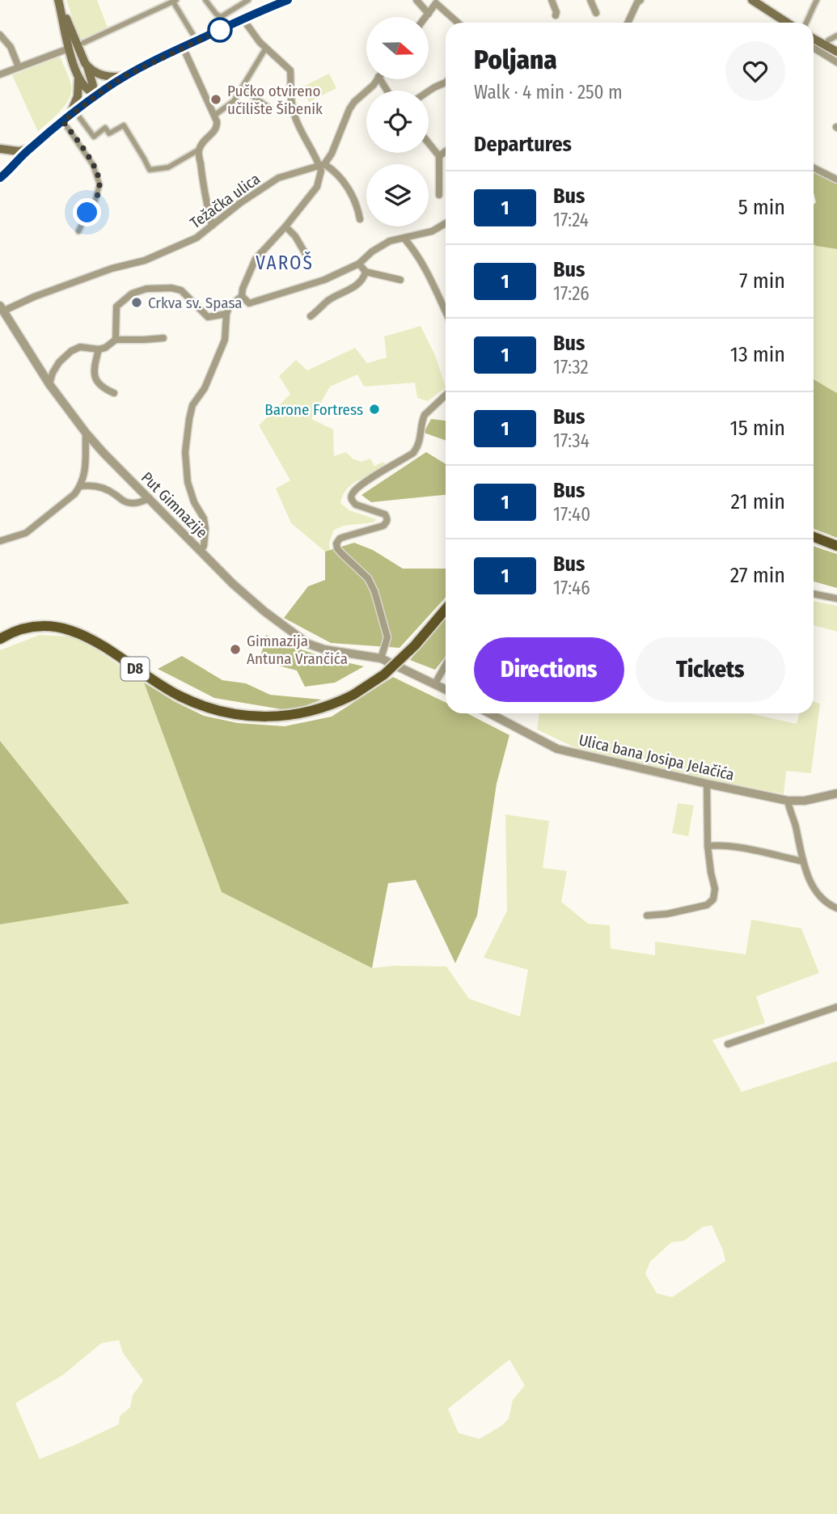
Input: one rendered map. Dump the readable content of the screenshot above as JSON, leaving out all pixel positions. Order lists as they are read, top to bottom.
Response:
{
  "streets": {
    "main road": ["D8"],
    "street": ["Težačka ulica", "Put Gimnazije", "Ulica bana Josipa Jelačića"]
  },
  "crossings": [
    ["Težačka ulica", "Put Gimnazije"]
  ],
  "districts": ["VAROŠ"],
  "places": [
    "Pučko otvireno učilište Šibenik",
    "Crkva sv. Spasa",
    "Barone Fortress",
    "Gimnazija Antuna Vrančića"
  ],
  "lines": ["bus line 1"],
  "north": "right",
  "page": {
    "heading": [
      ["Poljana", "Walk · 4 min · 250 m"],
      "Departures"
    ],
    "list": [
      {
        "mark": "1",
        "name": "Bus",
        "note": "17:24",
        "value": "5 min"
      },
      {
        "mark": "1",
        "name": "Bus",
        "note": "17:26",
        "value": "7 min"
      },
      {
        "mark": "1",
        "name": "Bus",
        "note": "17:32",
        "value": "13 min"
      },
      {
        "mark": "1",
        "name": "Bus",
        "note": "17:34",
        "value": "15 min"
      },
      {
        "mark": "1",
        "name": "Bus",
        "note": "17:40",
        "value": "21 min"
      },
      {
        "mark": "1",
        "name": "Bus",
        "note": "17:46",
        "value": "27 min"
      }
    ],
    "buttons": ["Directions", "Tickets"]
  }
}
